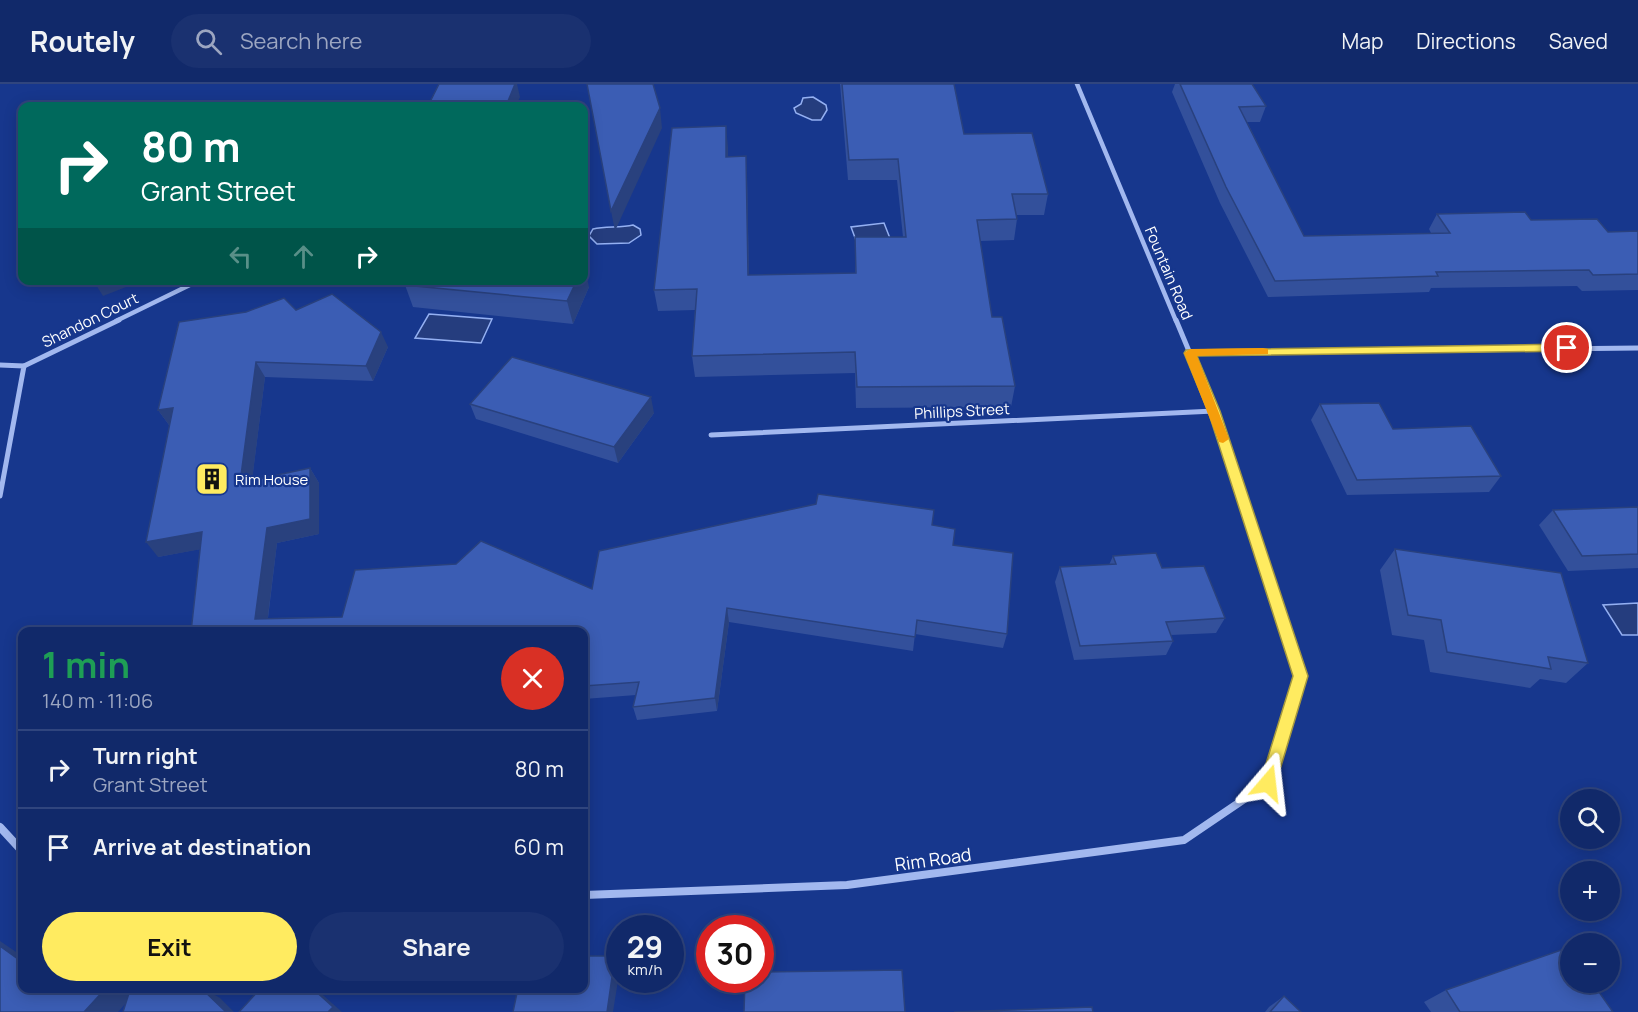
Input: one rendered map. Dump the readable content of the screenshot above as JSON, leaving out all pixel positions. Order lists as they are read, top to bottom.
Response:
{
  "streets": {
    "street": [
      "Fountain Road",
      "Shandon Court",
      "Phillips Street",
      "Rim Road"
    ]
  },
  "crossings": [
    ["Fountain Road", "Phillips Street"],
    ["Fountain Road", "Rim Road"]
  ],
  "places": {
    "building": ["Rim House"]
  },
  "page": {
    "header": "Routely",
    "search": "Search here",
    "nav": ["Map", "Directions", "Saved"],
    "turn": ["80 m", "Grant Street"],
    "heading": ["1 min", "140 m · 11:06"],
    "list": [
      {
        "name": "Turn right",
        "note": "Grant Street",
        "value": "80 m"
      },
      {
        "name": "Arrive at destination",
        "value": "60 m"
      }
    ],
    "map_buttons": ["+", "−"],
    "buttons": ["Exit", "Share"],
    "speed": "29 km/h",
    "limit": "30"
  }
}
